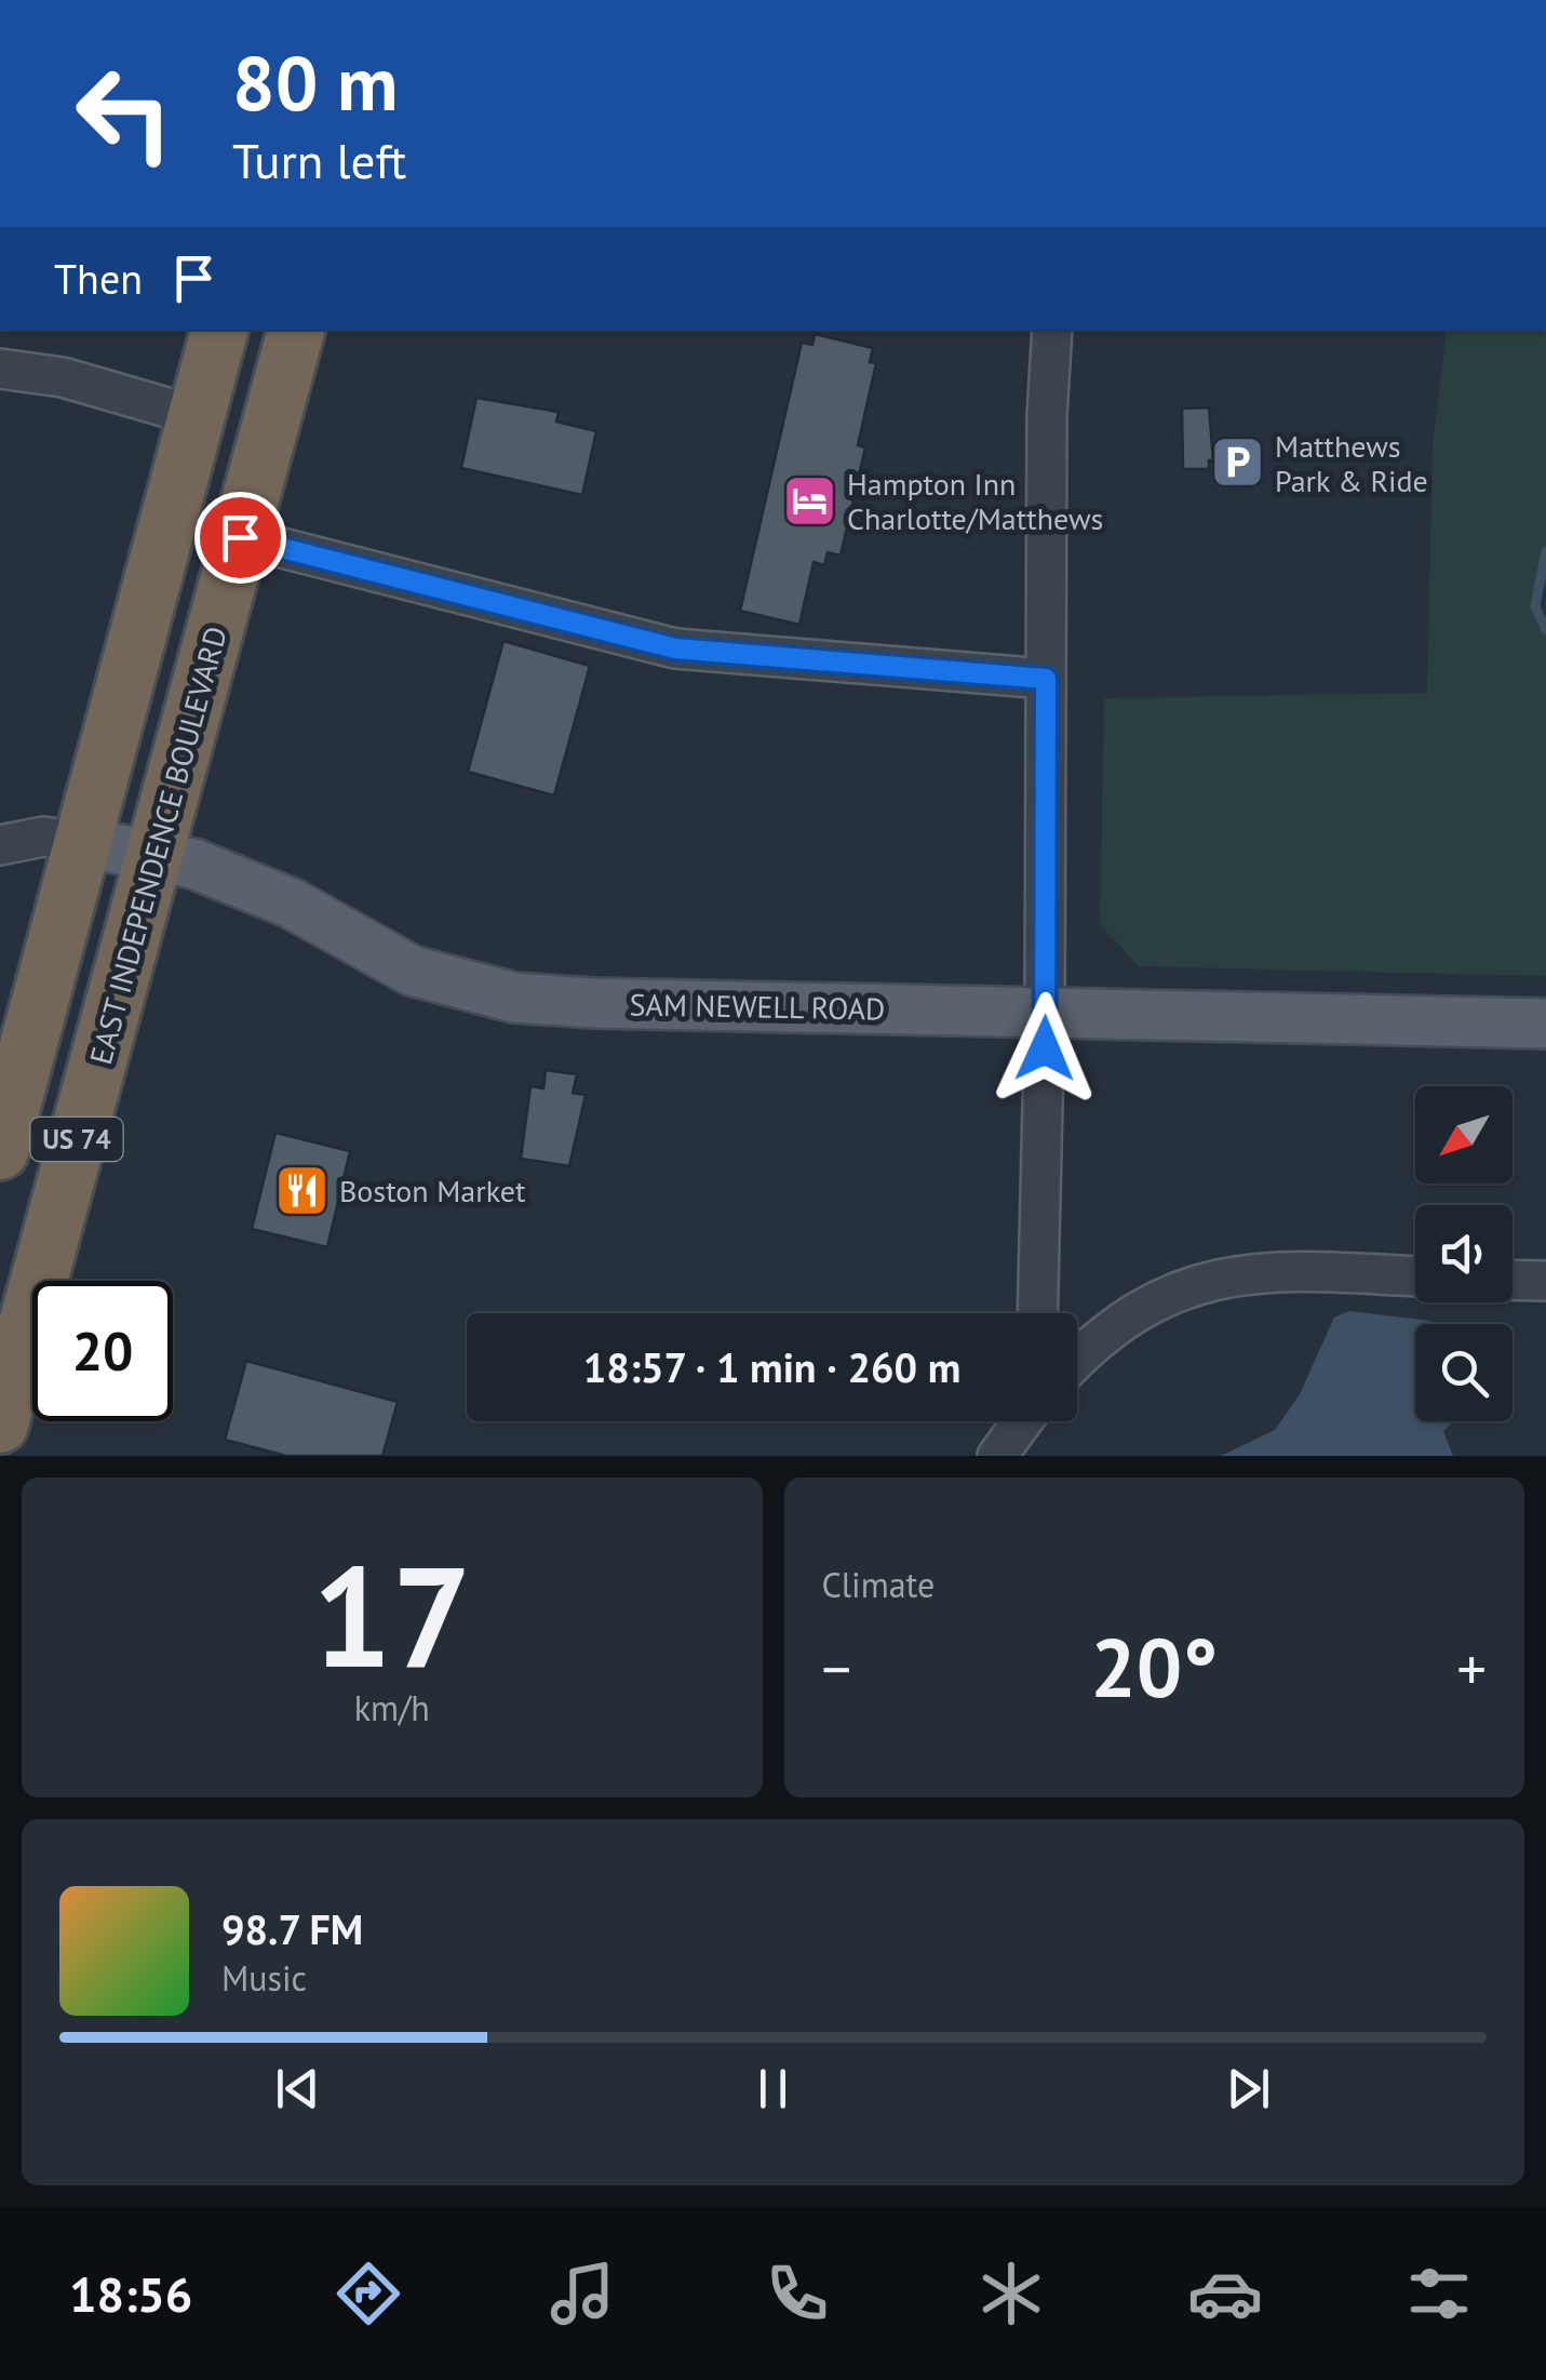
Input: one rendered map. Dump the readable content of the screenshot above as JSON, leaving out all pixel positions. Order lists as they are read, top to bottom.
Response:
{
  "streets": {
    "highway": ["EAST INDEPENDENCE BOULEVARD", "US 74"],
    "main road": ["SAM NEWELL ROAD"]
  },
  "crossings": [
    ["EAST INDEPENDENCE BOULEVARD", "SAM NEWELL ROAD"],
    ["SAM NEWELL ROAD", "US 74"]
  ],
  "places": {
    "parking": ["Matthews Park & Ride"],
    "hotel": ["Hampton Inn Charlotte/Matthews"],
    "restaurant": ["Boston Market"]
  },
  "north": "bottom left",
  "page": {
    "turn": ["80 m", "Turn left"],
    "then": "Then",
    "limit": "20",
    "trip": "18:57 · 1 min · 260 m",
    "tile": [
      ["17", "km/h"],
      "Climate"
    ],
    "heat": ["−", "20°", "+"],
    "song": ["98.7 FM", "Music"],
    "tabs": "18:56"
  }
}
